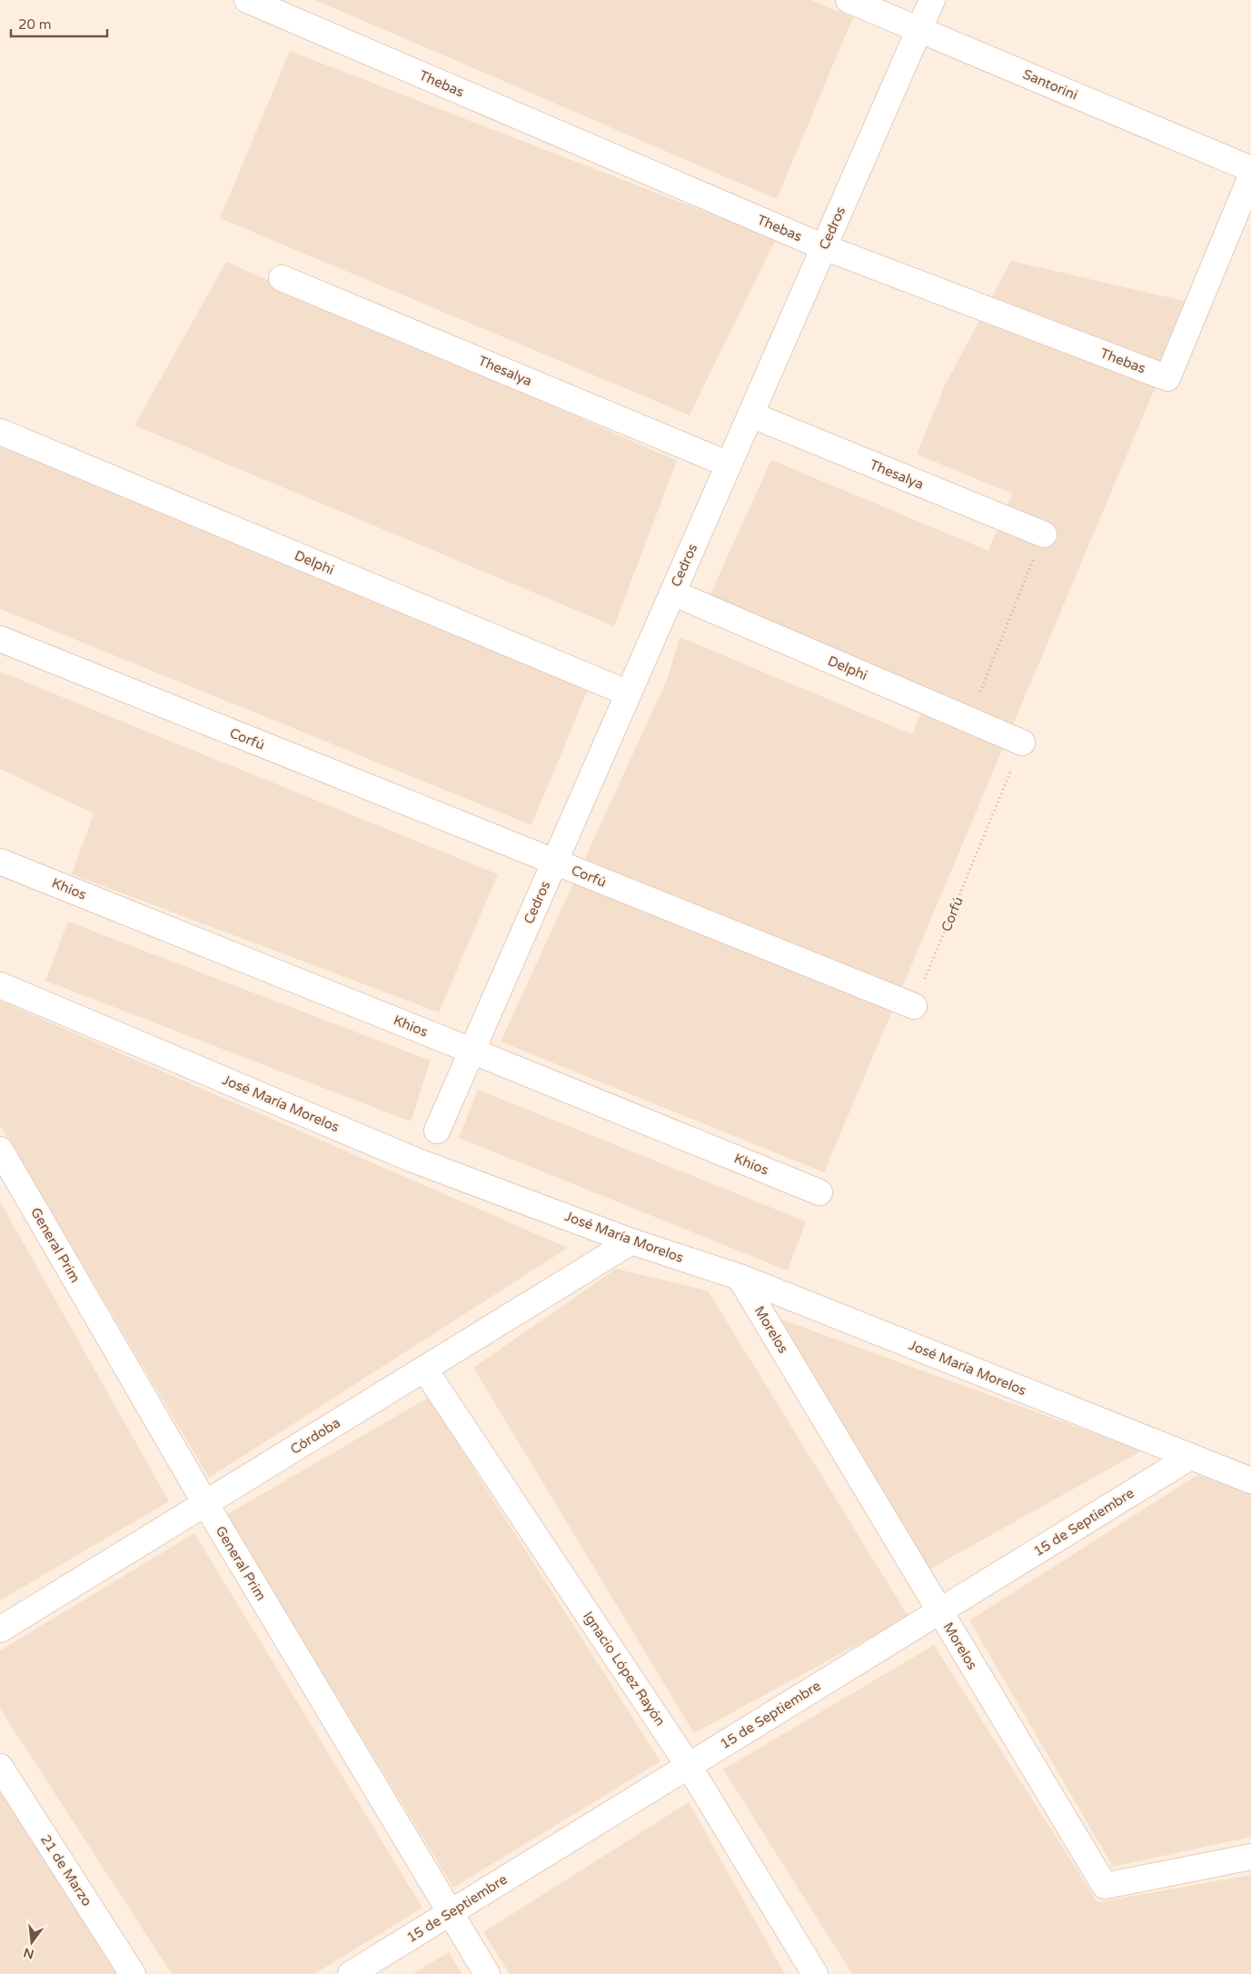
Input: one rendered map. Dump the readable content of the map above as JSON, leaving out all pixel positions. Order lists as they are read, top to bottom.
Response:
{
  "streets": {
    "street": [
      "Thebas",
      "Santorini",
      "Cedros",
      "Thesalya",
      "Delphi",
      "Corfú",
      "Khios",
      "José María Morelos",
      "General Prim",
      "Morelos",
      "Córdoba",
      "15 de Septiembre",
      "Ignacio López Rayón",
      "21 de Marzo"
    ]
  },
  "crossings": [
    ["Thebas", "Cedros"],
    ["Santorini", "Cedros"],
    ["Cedros", "Thesalya"],
    ["Cedros", "Delphi"],
    ["Cedros", "Corfú"],
    ["Cedros", "Khios"],
    ["Delphi", "Corfú"],
    ["José María Morelos", "Morelos"],
    ["José María Morelos", "Córdoba"],
    ["José María Morelos", "15 de Septiembre"],
    ["General Prim", "Córdoba"],
    ["General Prim", "15 de Septiembre"],
    ["Morelos", "15 de Septiembre"],
    ["Córdoba", "Ignacio López Rayón"],
    ["15 de Septiembre", "Ignacio López Rayón"]
  ],
  "scale_bar": "20 m",
  "north": "bottom"
}
